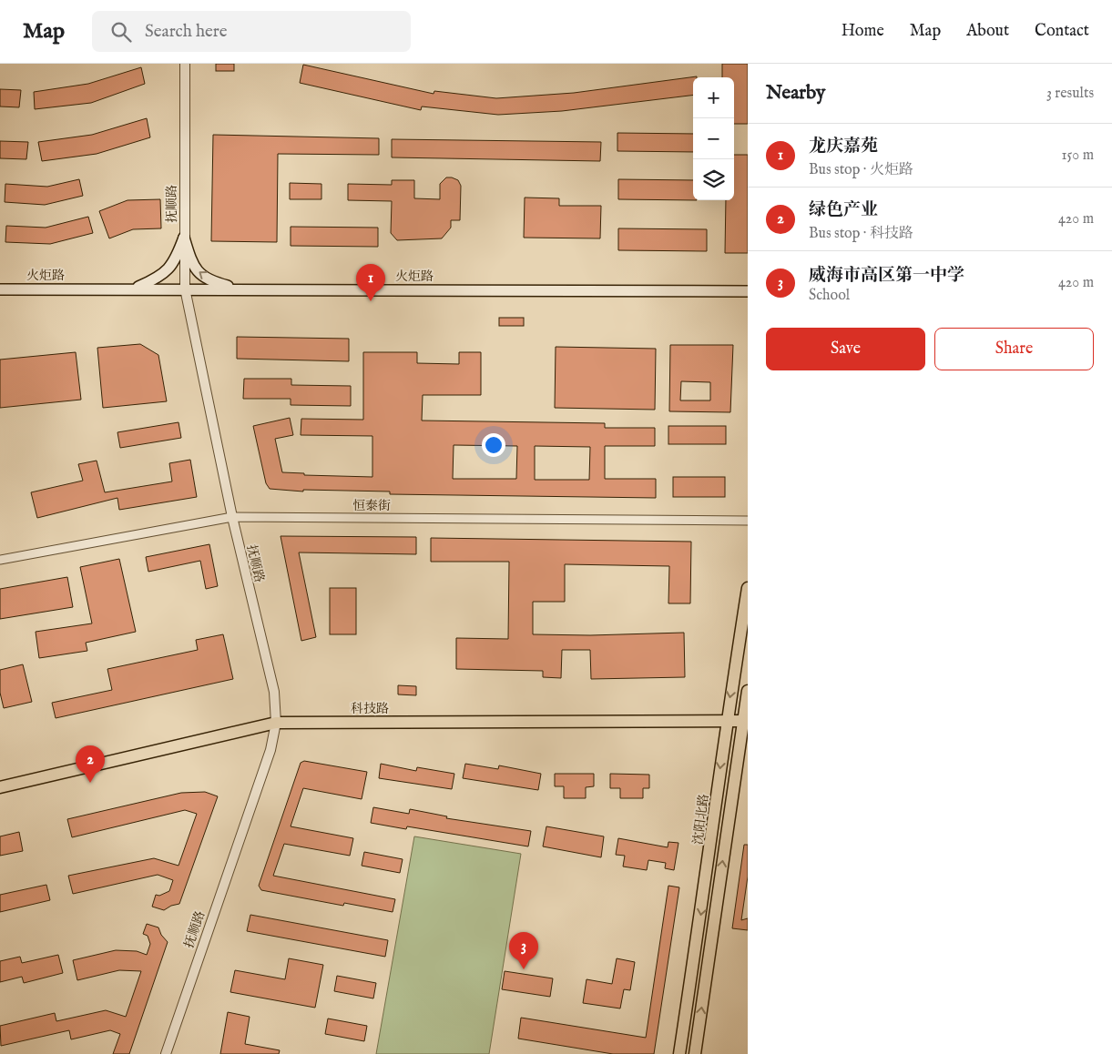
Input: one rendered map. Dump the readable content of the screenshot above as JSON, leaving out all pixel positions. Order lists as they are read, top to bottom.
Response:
{
  "streets": {
    "main road": ["火炬路", "科技路", "沈阳北路"],
    "street": ["抚顺路", "恒泰街"]
  },
  "crossings": [
    ["抚顺路", "火炬路"],
    ["抚顺路", "恒泰街"],
    ["抚顺路", "科技路"],
    ["科技路", "沈阳北路"]
  ],
  "page": {
    "header": "Map",
    "search": "Search here",
    "nav": [
      "Home",
      "Map",
      "About",
      "Contact"
    ],
    "heading": ["Nearby", "3 results"],
    "map_buttons": ["+", "−"],
    "list": [
      {
        "mark": "1",
        "name": "龙庆嘉苑",
        "note": "Bus stop · 火炬路",
        "value": "150 m"
      },
      {
        "mark": "2",
        "name": "绿色产业",
        "note": "Bus stop · 科技路",
        "value": "420 m"
      },
      {
        "mark": "3",
        "name": "威海市高区第一中学",
        "note": "School",
        "value": "420 m"
      }
    ],
    "pins": ["1", "2", "3"],
    "buttons": ["Save", "Share"]
  }
}
